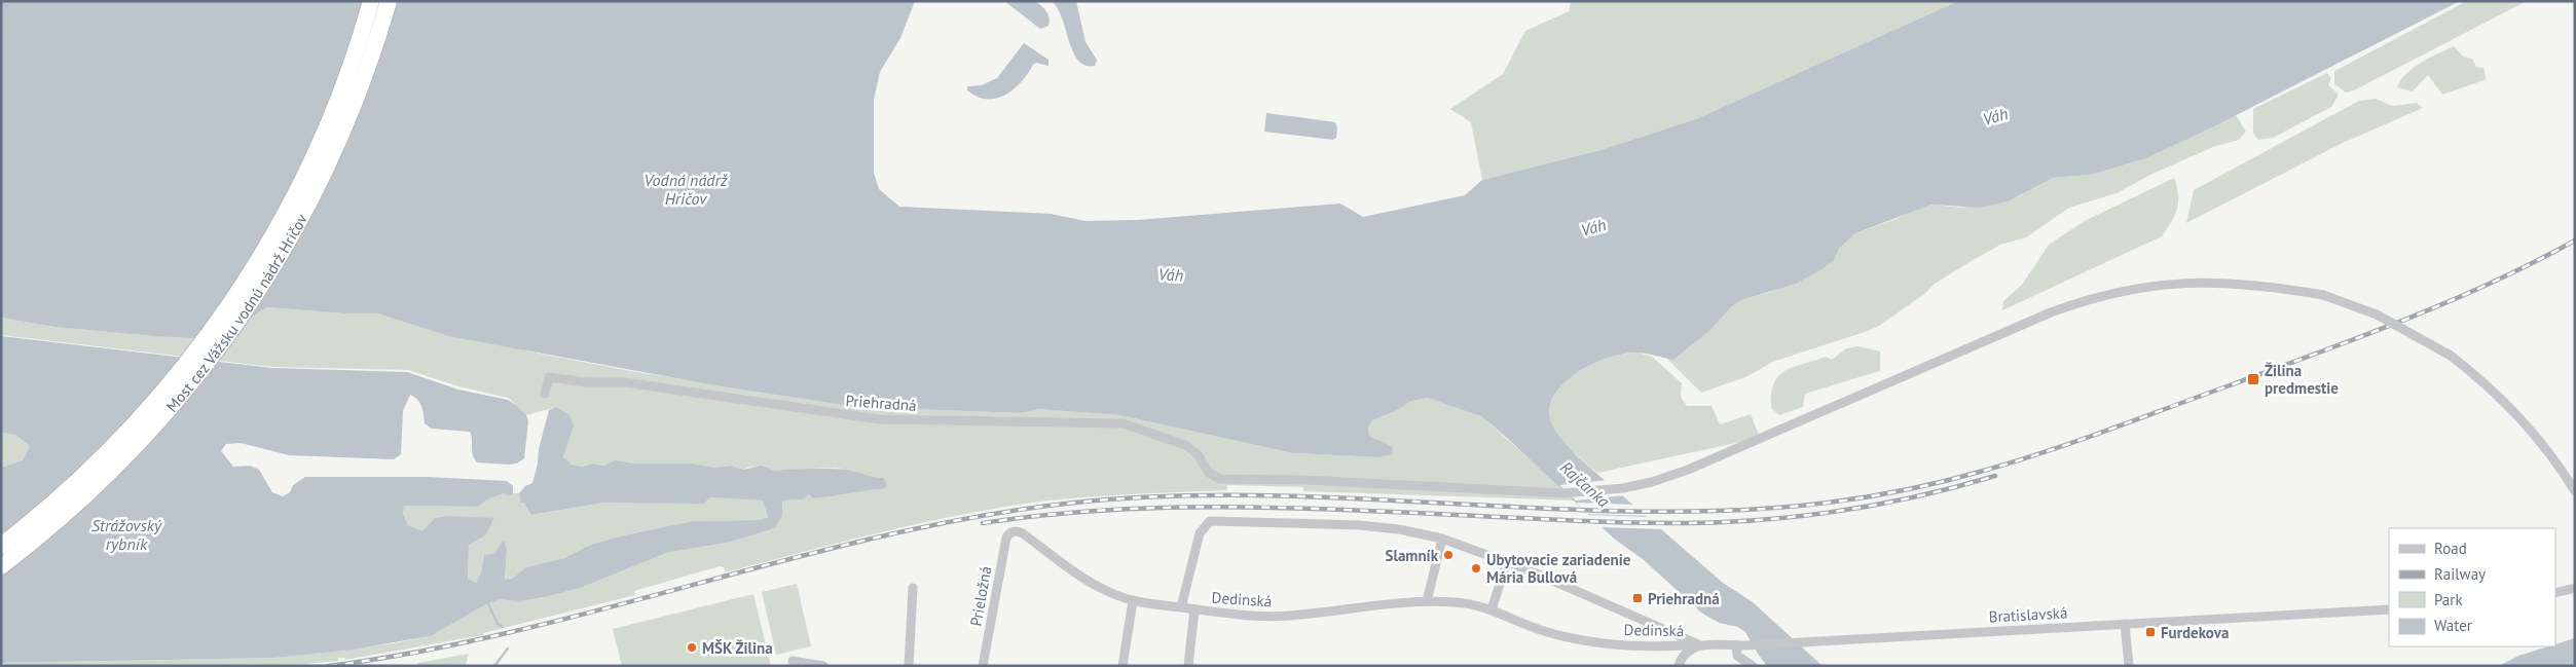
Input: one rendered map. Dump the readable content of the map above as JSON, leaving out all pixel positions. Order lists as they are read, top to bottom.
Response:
{
  "streets": {
    "highway": ["Most cez Vážsku vodnú nádrž Hričov"],
    "street": [
      "Priehradná",
      "Prieložná",
      "Dedinská",
      "Bratislavská"
    ]
  },
  "crossings": [
    ["Prieložná", "Dedinská"],
    ["Dedinská", "Bratislavská"]
  ],
  "water": [
    "Váh",
    "Vodná nádrž Hričov",
    "Rajčanka",
    "Strážovský rybník"
  ],
  "places": {
    "transit": ["Žilina predmestie", "Priehradná", "Furdekova"],
    "other": ["Slamník", "Ubytovacie zariadenie Mária Bullová", "MŠK Žilina"]
  },
  "legend": [
    "Road",
    "Railway",
    "Park",
    "Water"
  ]
}
